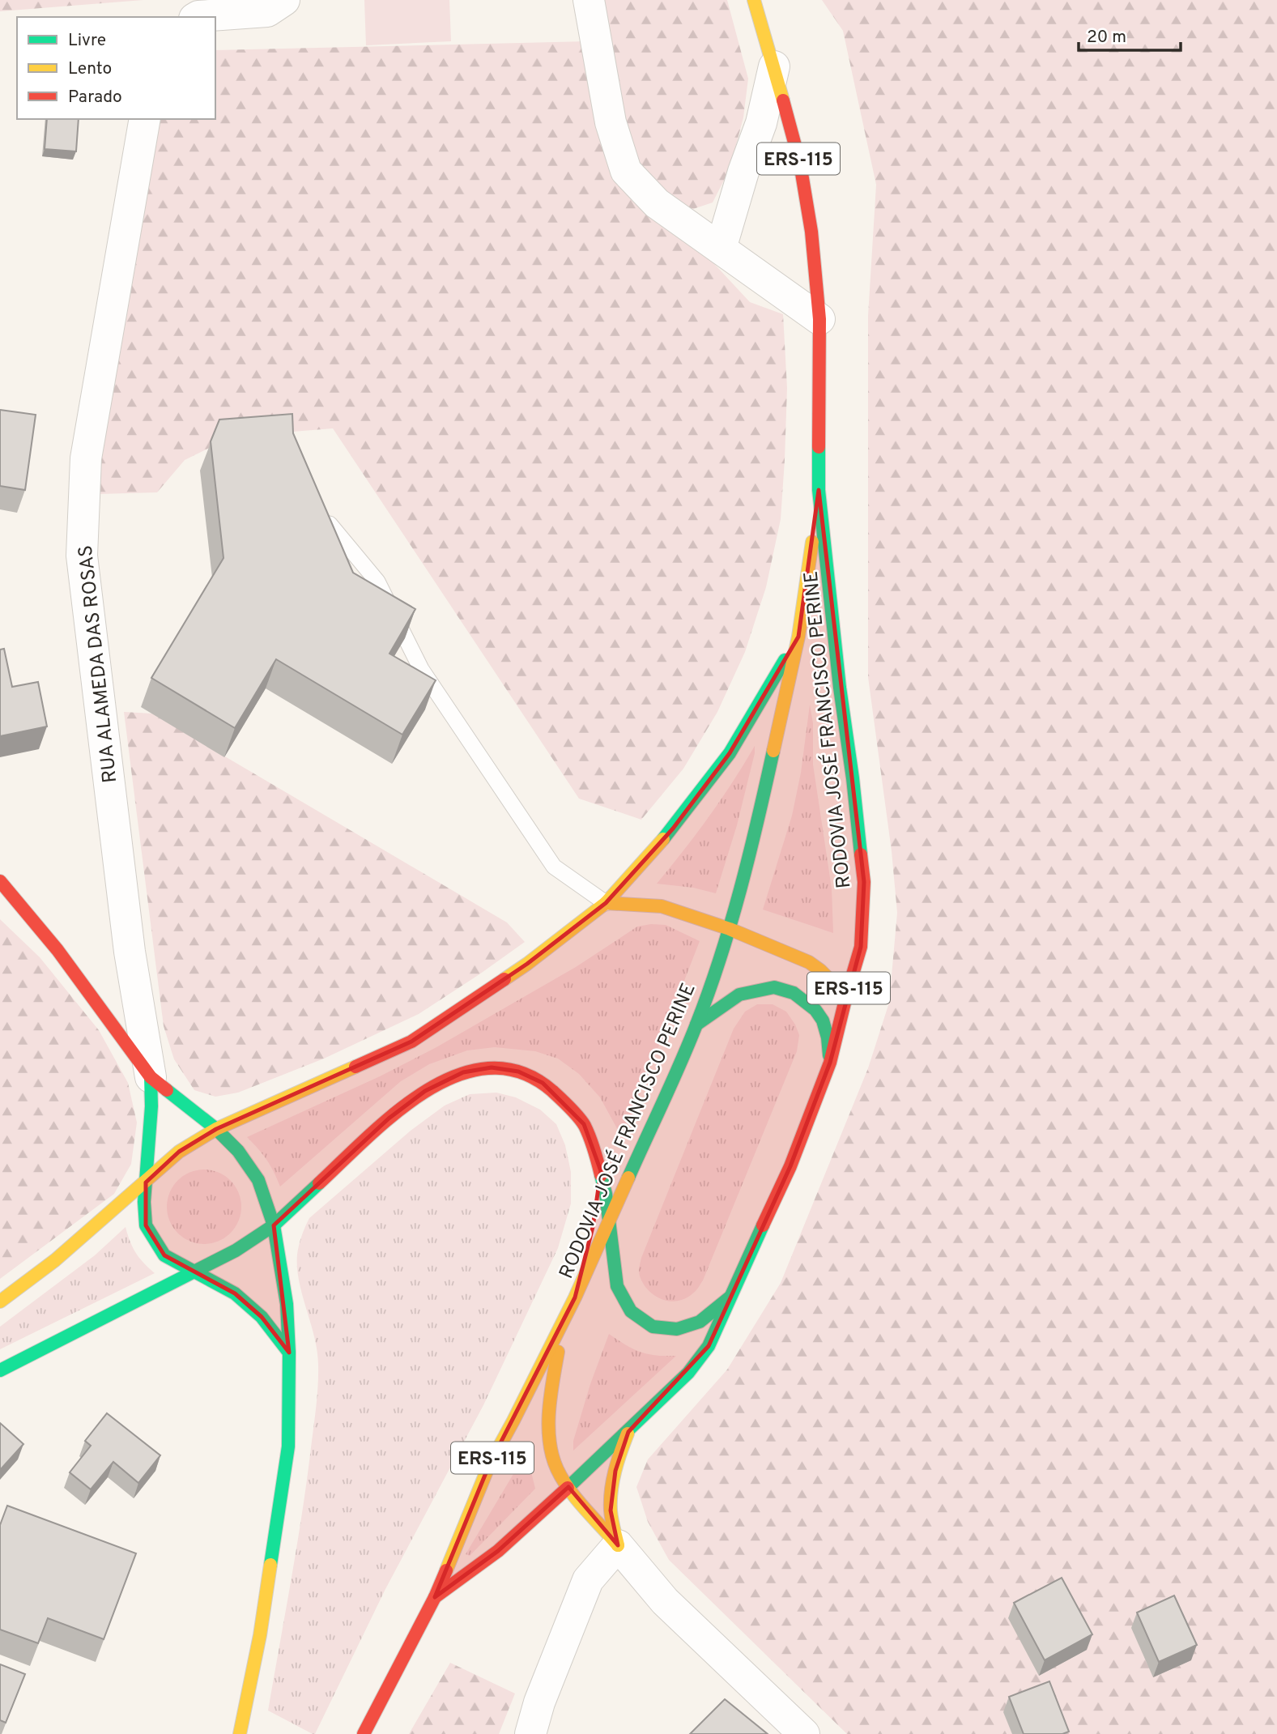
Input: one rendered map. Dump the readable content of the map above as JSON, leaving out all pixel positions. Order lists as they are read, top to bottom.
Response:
{
  "streets": {
    "main road": ["ERS-115", "RODOVIA JOSÉ FRANCISCO PERINE"],
    "street": ["RUA ALAMEDA DAS ROSAS"]
  },
  "legend": ["Livre", "Lento", "Parado"],
  "scale_bar": "20 m"
}
